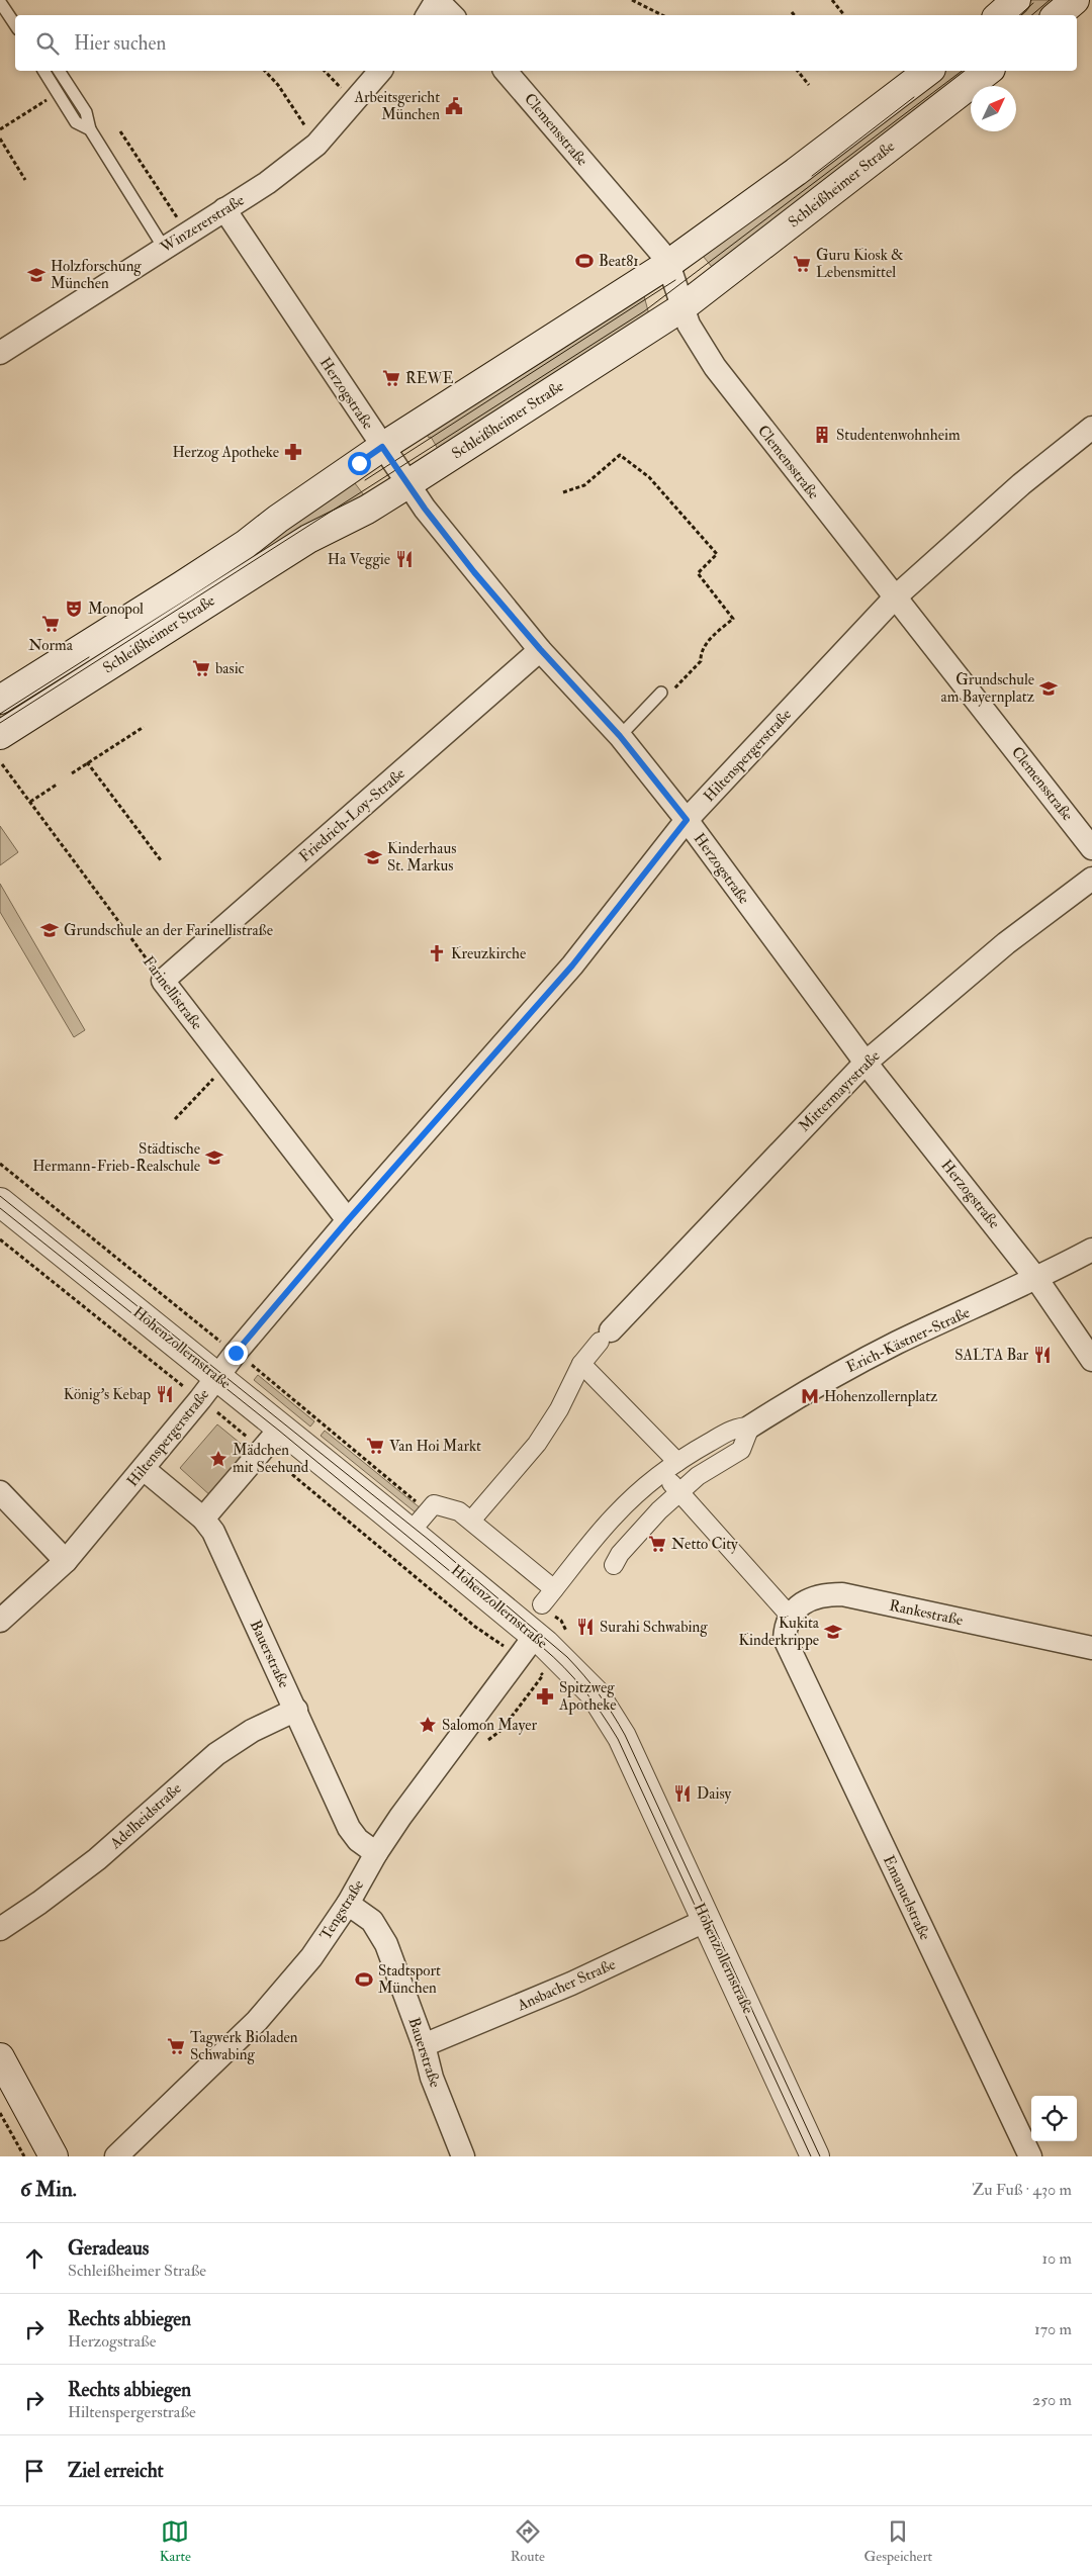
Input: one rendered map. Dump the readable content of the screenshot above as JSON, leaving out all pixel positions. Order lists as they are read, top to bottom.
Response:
{
  "streets": {
    "main road": ["Schleißheimer Straße", "Hohenzollernstraße"],
    "street": [
      "Clemensstraße",
      "Winzererstraße",
      "Herzogstraße",
      "Hiltenspergerstraße",
      "Friedrich-Loy-Straße",
      "Farinellistraße",
      "Mittermayrstraße",
      "Erich-Kästner-Straße",
      "Rankestraße",
      "Bauerstraße",
      "Adelheidstraße",
      "Emanuelstraße",
      "Tengstraße",
      "Ansbacher Straße"
    ]
  },
  "crossings": [
    ["Clemensstraße", "Schleißheimer Straße"],
    ["Clemensstraße", "Hiltenspergerstraße"],
    ["Schleißheimer Straße", "Herzogstraße"],
    ["Winzererstraße", "Herzogstraße"],
    ["Herzogstraße", "Hiltenspergerstraße"],
    ["Herzogstraße", "Friedrich-Loy-Straße"],
    ["Herzogstraße", "Mittermayrstraße"],
    ["Herzogstraße", "Erich-Kästner-Straße"],
    ["Hiltenspergerstraße", "Farinellistraße"],
    ["Hiltenspergerstraße", "Hohenzollernstraße"],
    ["Hiltenspergerstraße", "Bauerstraße"],
    ["Friedrich-Loy-Straße", "Farinellistraße"],
    ["Hohenzollernstraße", "Tengstraße"],
    ["Hohenzollernstraße", "Ansbacher Straße"],
    ["Rankestraße", "Emanuelstraße"],
    ["Bauerstraße", "Adelheidstraße"],
    ["Bauerstraße", "Tengstraße"],
    ["Bauerstraße", "Ansbacher Straße"]
  ],
  "places": {
    "public building": ["Arbeitsgericht München"],
    "sports": ["Beat81", "Stadtsport München"],
    "supermarket": [
      "Guru Kiosk & Lebensmittel",
      "REWE",
      "Norma",
      "basic",
      "Van Hoi Markt",
      "Netto City",
      "Tagwerk Bioladen Schwabing"
    ],
    "school or university": [
      "Holzforschung München",
      "Grundschule am Bayernplatz",
      "Kinderhaus St. Markus",
      "Grundschule an der Farinellistraße",
      "Städtische Hermann-Frieb-Realschule",
      "Kukita Kinderkrippe"
    ],
    "building": ["Studentenwohnheim"],
    "pharmacy": ["Herzog Apotheke", "Spitzweg Apotheke"],
    "restaurant": [
      "Ha Veggie",
      "SALTA Bar",
      "König’s Kebap",
      "Surahi Schwabing",
      "Daisy"
    ],
    "theatre": ["Monopol"],
    "church": ["Kreuzkirche"],
    "metro station": ["Hohenzollernplatz"],
    "place": ["Mädchen mit Seehund", "Salomon Mayer"]
  },
  "north": "top right",
  "page": {
    "search": "Hier suchen",
    "heading": ["6 Min.", "Zu Fuß · 430 m"],
    "list": [
      ["Geradeaus", "Schleißheimer Straße", "10 m"],
      ["Rechts abbiegen", "Herzogstraße", "170 m"],
      ["Rechts abbiegen", "Hiltenspergerstraße", "250 m"],
      "Ziel erreicht"
    ],
    "nav": ["Karte", "Route", "Gespeichert"]
  }
}
